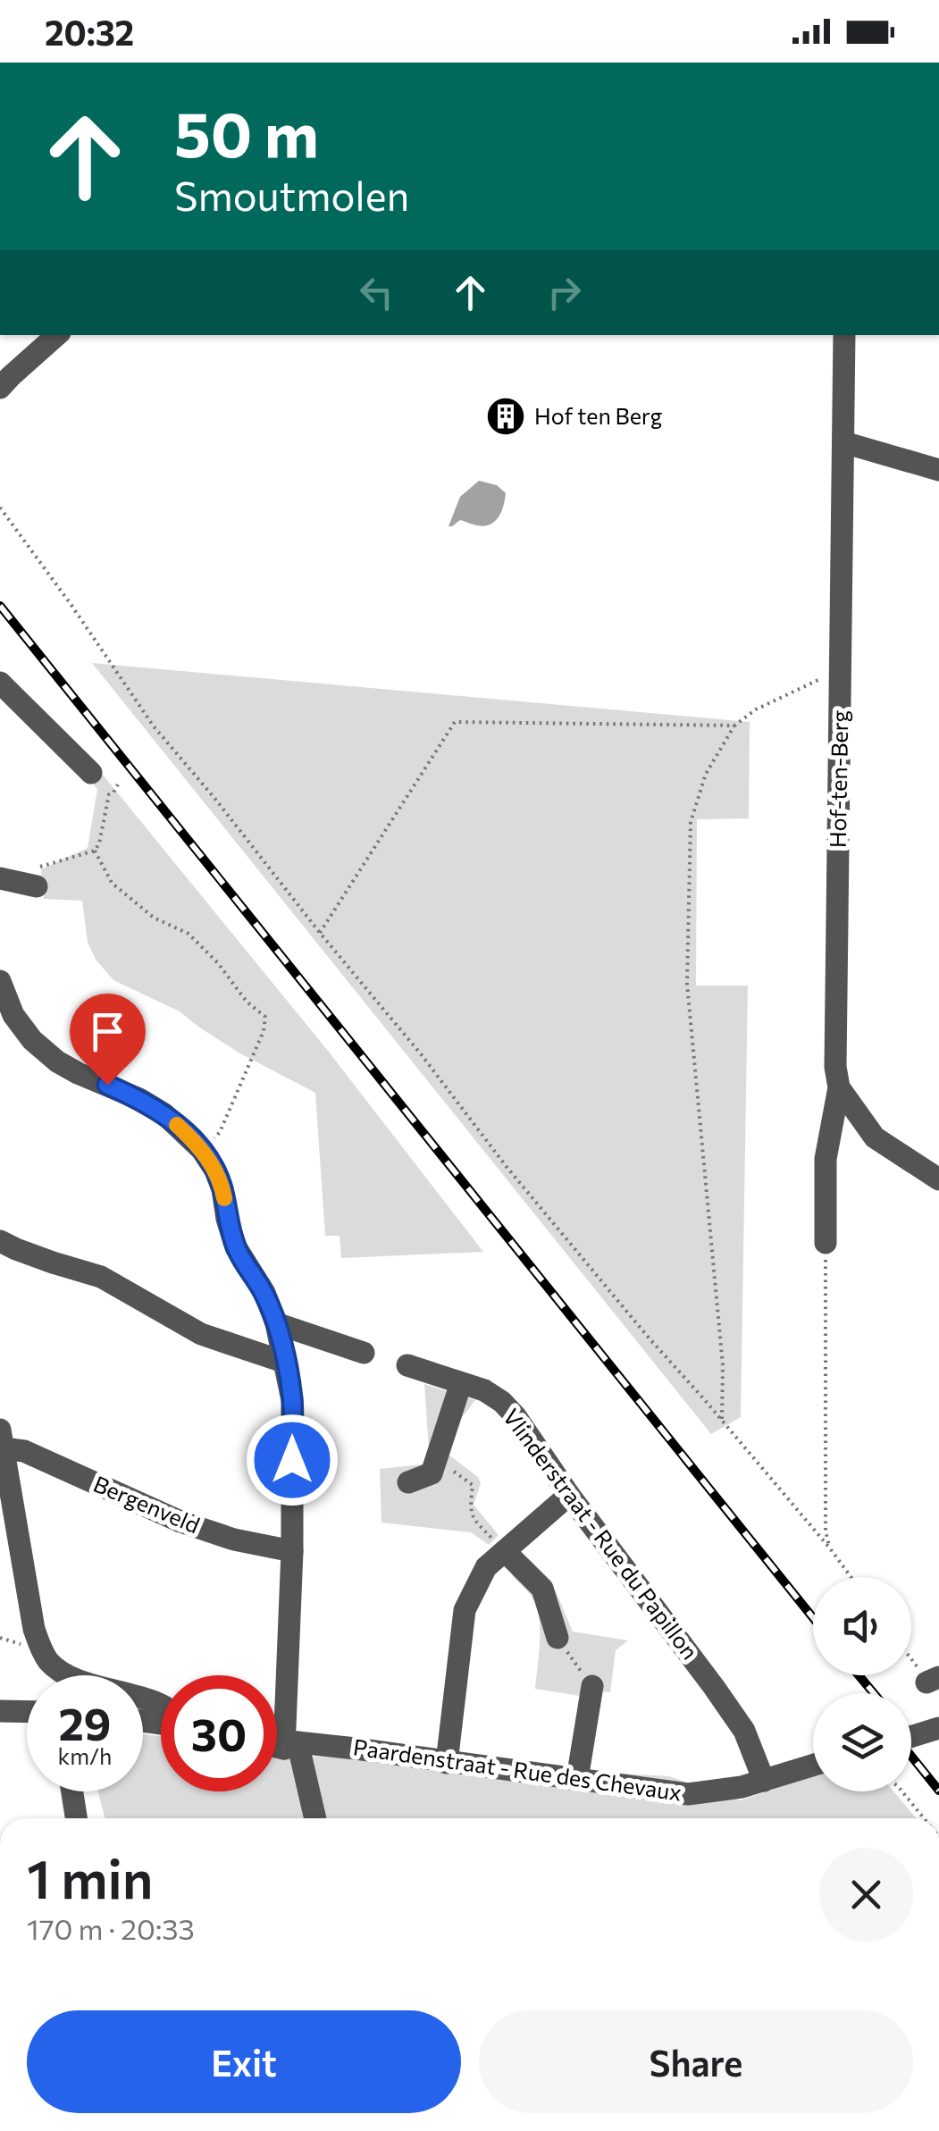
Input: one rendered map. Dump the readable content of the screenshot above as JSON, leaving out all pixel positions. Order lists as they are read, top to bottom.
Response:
{
  "streets": {
    "street": [
      "Hof-ten-Berg",
      "Bergenveld",
      "Vlinderstraat - Rue du Papillon",
      "Paardenstraat - Rue des Chevaux"
    ]
  },
  "crossings": [
    ["Vlinderstraat - Rue du Papillon", "Paardenstraat - Rue des Chevaux"]
  ],
  "places": {
    "building": ["Hof ten Berg"]
  },
  "page": {
    "status": "20:32",
    "turn": ["50 m", "Smoutmolen"],
    "speed": "29 km/h",
    "limit": "30",
    "heading": ["1 min", "170 m · 20:33"],
    "buttons": ["Exit", "Share"]
  }
}
